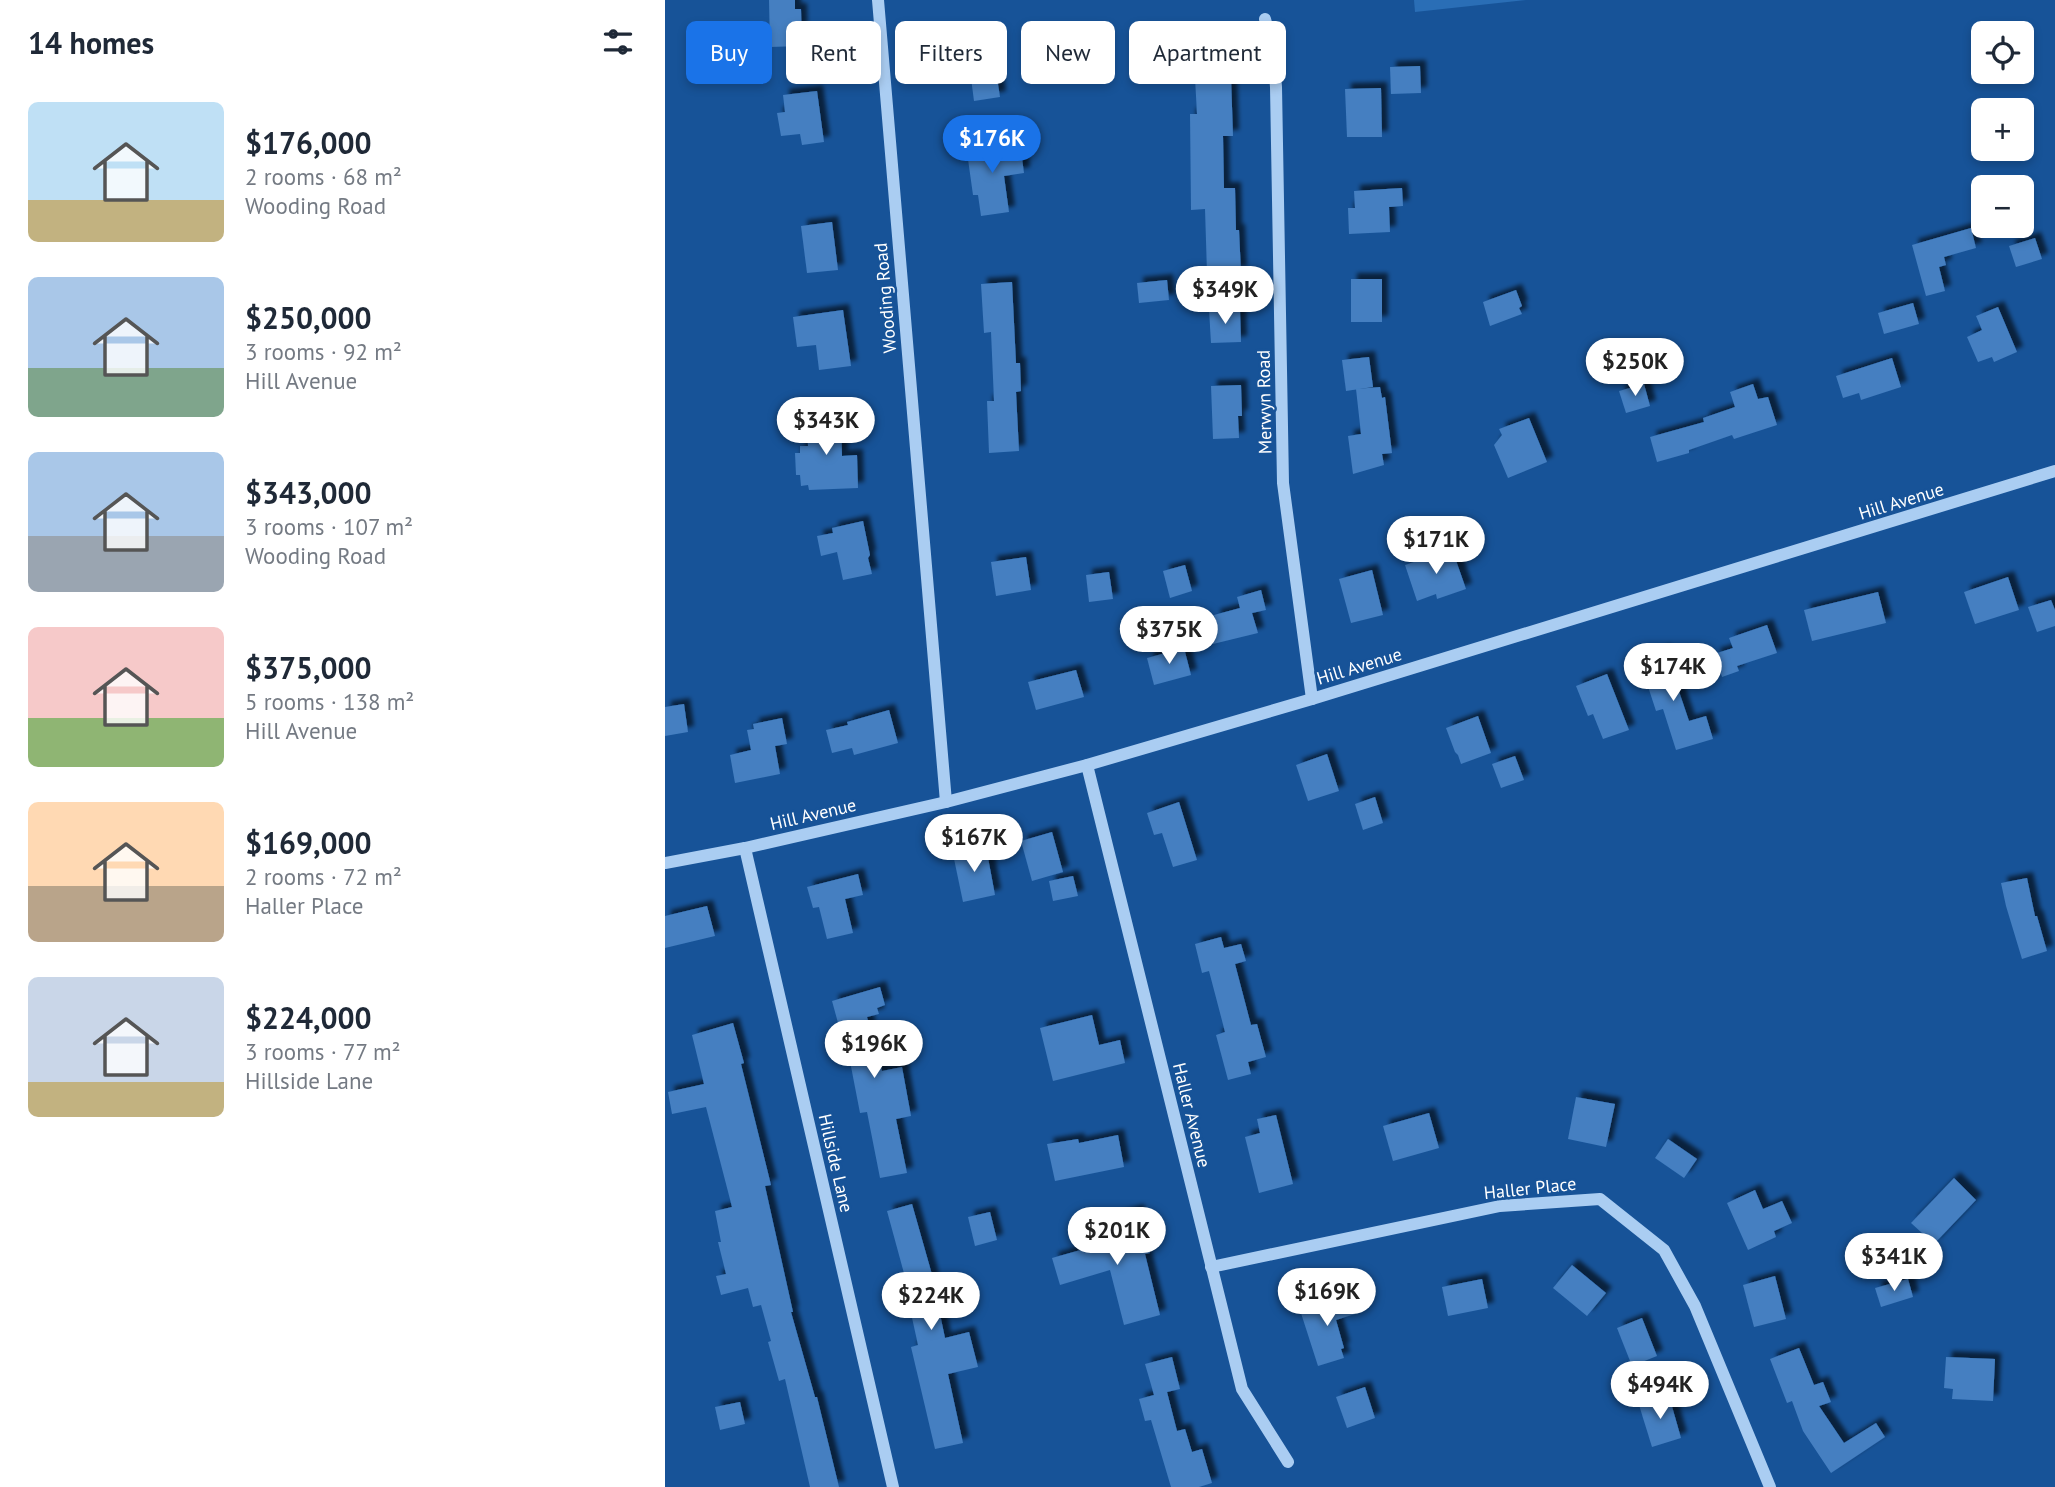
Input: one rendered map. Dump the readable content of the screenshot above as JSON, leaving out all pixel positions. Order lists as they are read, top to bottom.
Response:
{
  "streets": {
    "street": [
      "Wooding Road",
      "Merwyn Road",
      "Hill Avenue",
      "Haller Avenue",
      "Hillside Lane",
      "Haller Place"
    ]
  },
  "crossings": [
    ["Wooding Road", "Hill Avenue"],
    ["Merwyn Road", "Hill Avenue"],
    ["Hill Avenue", "Haller Avenue"],
    ["Hill Avenue", "Hillside Lane"],
    ["Haller Avenue", "Haller Place"]
  ],
  "page": {
    "heading": "14 homes",
    "map_buttons": ["+", "−"],
    "chip": [
      "Buy",
      "Rent",
      "Filters",
      "New",
      "Apartment"
    ],
    "list": [
      {
        "name": "$176,000",
        "note": "2 rooms · 68 m² · Wooding Road"
      },
      {
        "name": "$250,000",
        "note": "3 rooms · 92 m² · Hill Avenue"
      },
      {
        "name": "$343,000",
        "note": "3 rooms · 107 m² · Wooding Road"
      },
      {
        "name": "$375,000",
        "note": "5 rooms · 138 m² · Hill Avenue"
      },
      {
        "name": "$169,000",
        "note": "2 rooms · 72 m² · Haller Place"
      },
      {
        "name": "$224,000",
        "note": "3 rooms · 77 m² · Hillside Lane"
      }
    ],
    "price": [
      "$176K",
      "$349K",
      "$250K",
      "$343K",
      "$171K",
      "$375K",
      "$174K",
      "$167K",
      "$196K",
      "$201K",
      "$341K",
      "$169K",
      "$224K",
      "$494K"
    ]
  }
}
